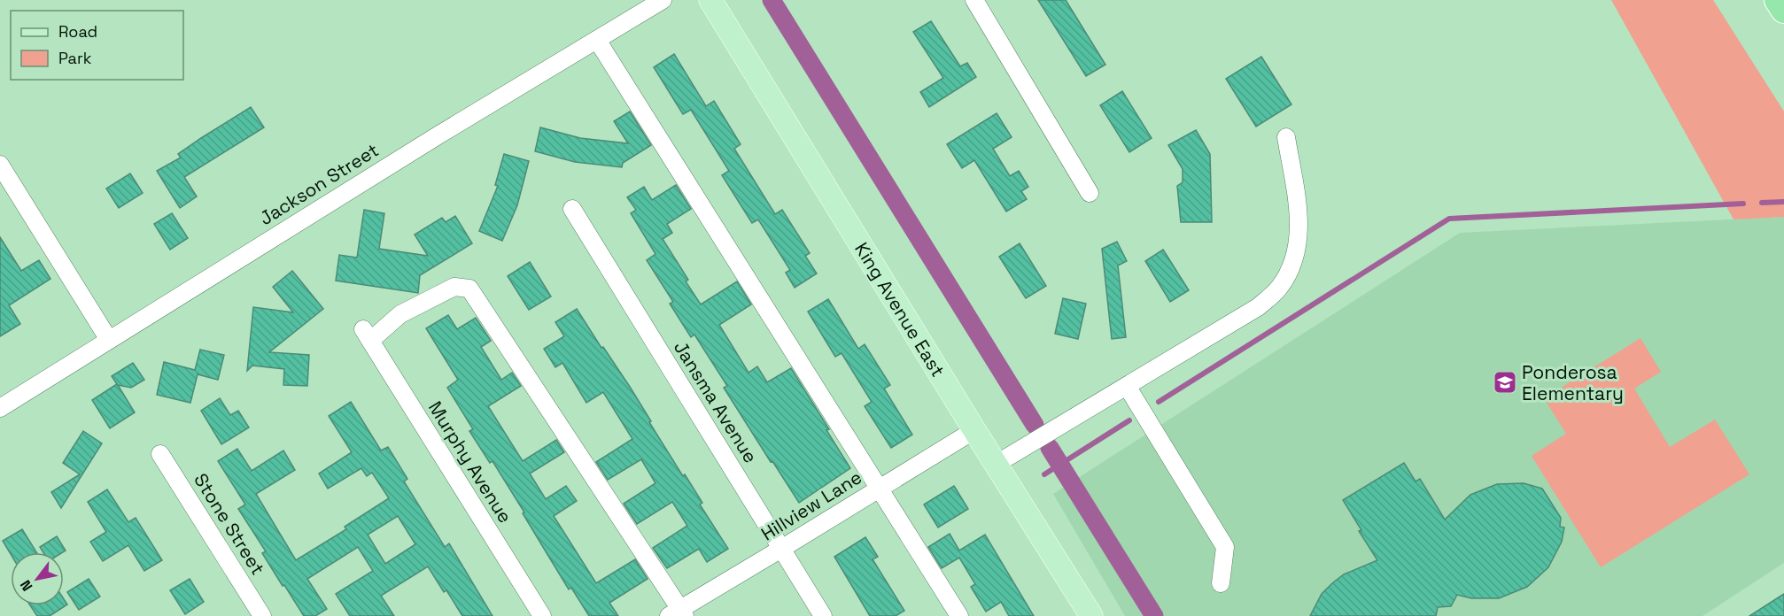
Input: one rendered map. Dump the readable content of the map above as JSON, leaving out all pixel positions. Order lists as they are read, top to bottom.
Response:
{
  "streets": {
    "main road": ["King Avenue East"],
    "street": [
      "Jackson Street",
      "Jansma Avenue",
      "Murphy Avenue",
      "Hillview Lane",
      "Stone Street"
    ]
  },
  "crossings": [
    ["King Avenue East", "Hillview Lane"],
    ["Jansma Avenue", "Hillview Lane"],
    ["Murphy Avenue", "Hillview Lane"]
  ],
  "places": {
    "school or university": ["Ponderosa Elementary"]
  },
  "legend": ["Road", "Park"],
  "north": "bottom left"
}
